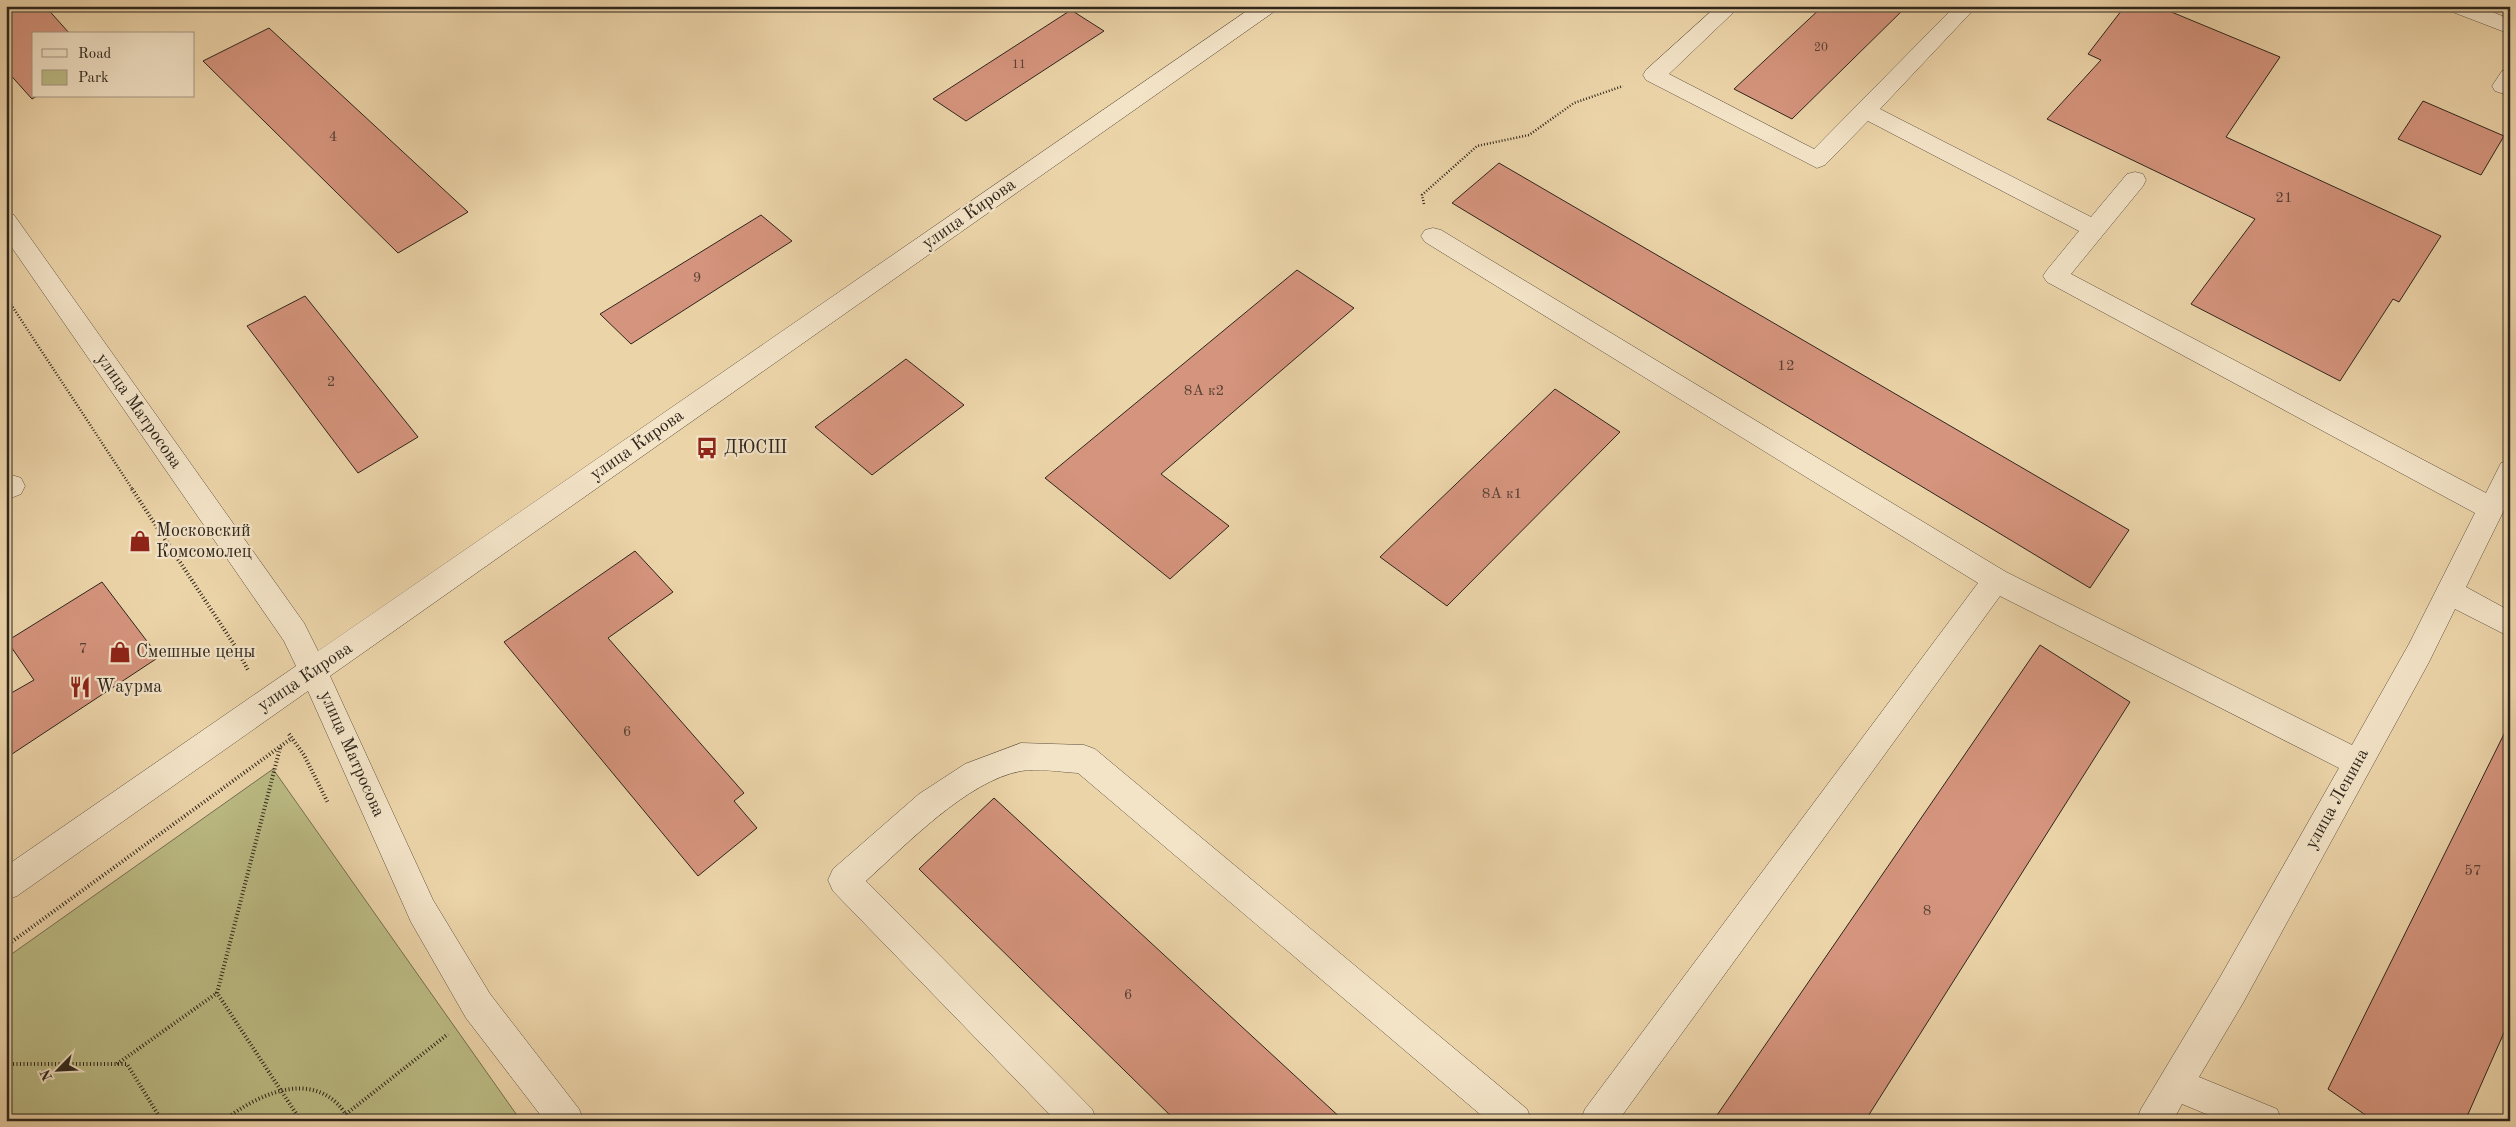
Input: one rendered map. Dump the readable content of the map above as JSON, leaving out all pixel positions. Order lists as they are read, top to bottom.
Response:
{
  "streets": {
    "street": ["улица Кирова", "улица Матросова", "улица Ленина"]
  },
  "crossings": [
    ["улица Кирова", "улица Матросова"]
  ],
  "places": {
    "bus stop": ["ДЮСШ"],
    "shop": ["Московский Комсомолец", "Смешные цены"],
    "restaurant": ["Wаурма"]
  },
  "house_numbers": [
    "20",
    "11",
    "4",
    "21",
    "9",
    "12",
    "2",
    "8А к2",
    "8А к1",
    "7",
    "6",
    "57",
    "8",
    "6"
  ],
  "legend": ["Road", "Park"],
  "north": "bottom left"
}
